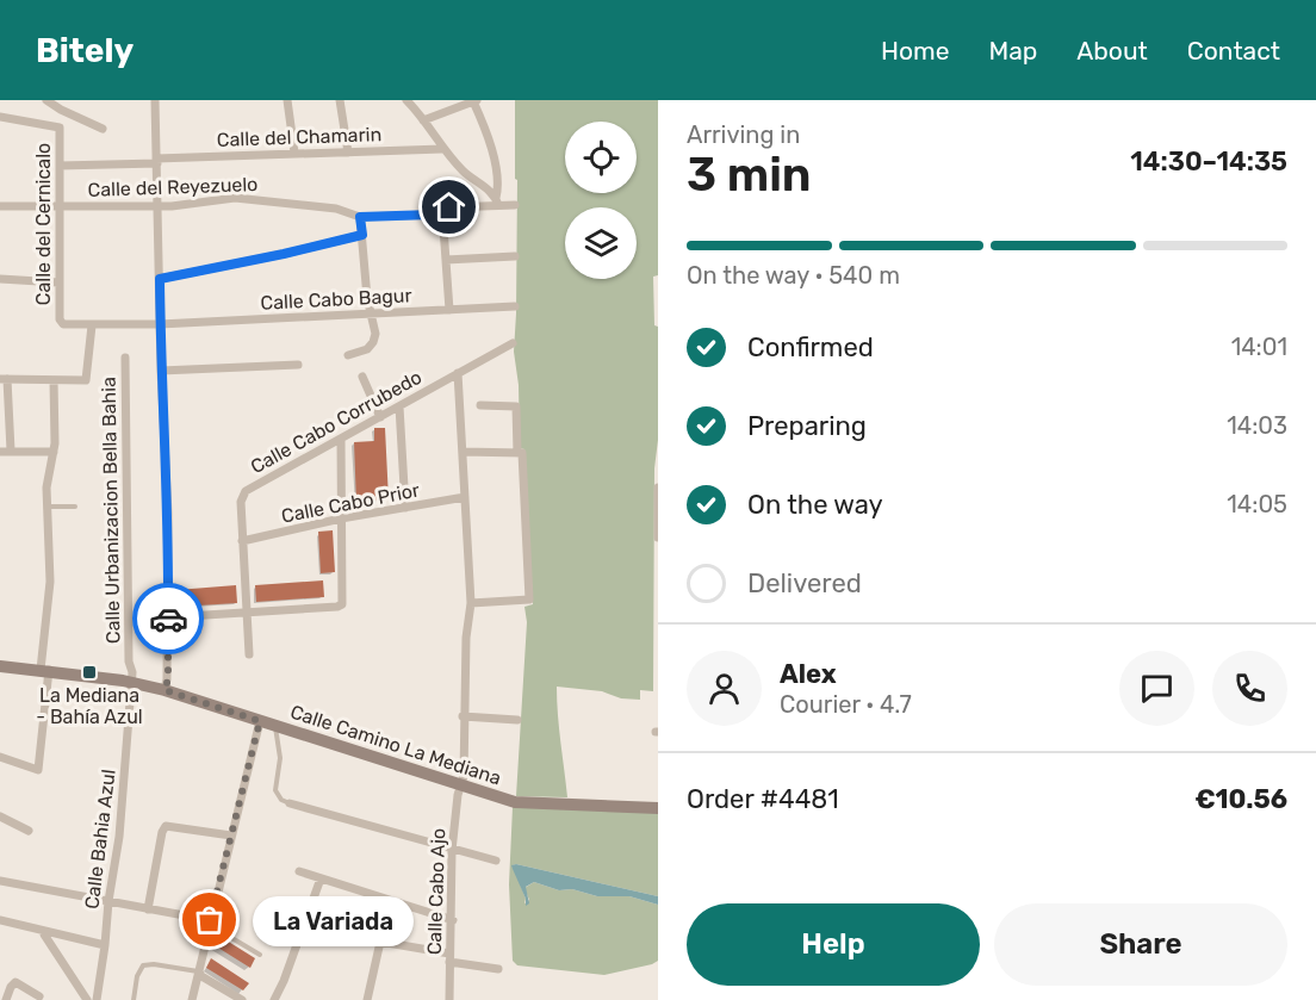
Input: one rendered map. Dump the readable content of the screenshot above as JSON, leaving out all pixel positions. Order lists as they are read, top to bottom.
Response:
{
  "streets": {
    "street": [
      "Calle del Chamarin",
      "Calle del Reyezuelo",
      "Calle del Cernicalo",
      "Calle Cabo Bagur",
      "Calle Cabo Corrubedo",
      "Calle Cabo Prior",
      "Calle Urbanizacion Bella Bahia",
      "Calle Camino La Mediana",
      "Calle Bahia Azul",
      "Calle Cabo Ajo"
    ]
  },
  "crossings": [
    ["Calle del Chamarin", "Calle del Cernicalo"],
    ["Calle del Reyezuelo", "Calle del Cernicalo"],
    ["Calle del Cernicalo", "Calle Cabo Bagur"],
    ["Calle Cabo Corrubedo", "Calle Cabo Prior"],
    ["Calle Urbanizacion Bella Bahia", "Calle Camino La Mediana"],
    ["Calle Urbanizacion Bella Bahia", "Calle Bahia Azul"],
    ["Calle Camino La Mediana", "Calle Bahia Azul"],
    ["Calle Camino La Mediana", "Calle Cabo Ajo"]
  ],
  "places": {
    "transit": ["La Mediana - Bahía Azul"],
    "other": ["La Variada"]
  },
  "page": {
    "header": "Bitely",
    "nav": [
      "Home",
      "Map",
      "About",
      "Contact"
    ],
    "heading": ["3 min", "Arriving in", "14:30–14:35"],
    "panel": [
      "Alex",
      "Courier · 4.7",
      "Order #4481",
      "€10.56"
    ],
    "bar": "On the way · 540 m",
    "list": [
      ["Confirmed", "14:01"],
      ["Preparing", "14:03"],
      ["On the way", "14:05"],
      "Delivered"
    ],
    "buttons": ["Help", "Share"],
    "bubble": "La Variada"
  }
}
